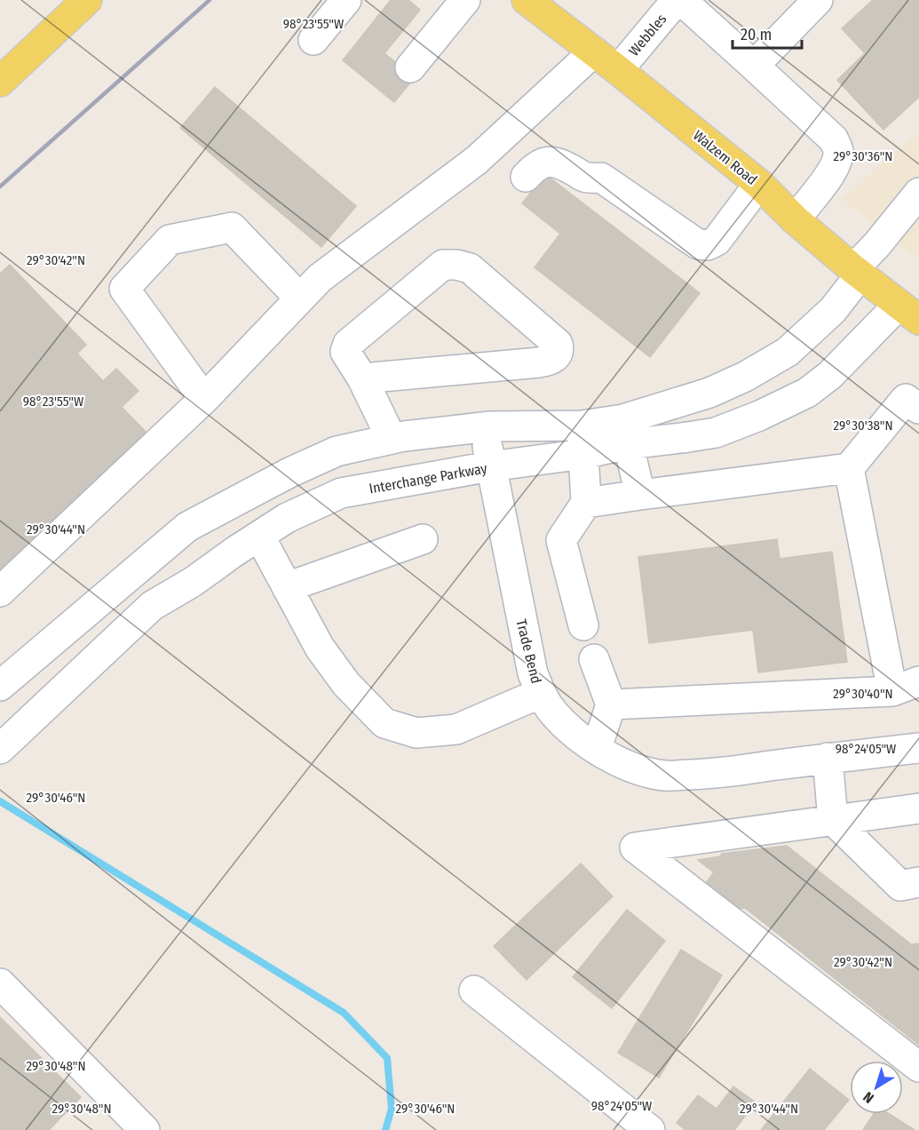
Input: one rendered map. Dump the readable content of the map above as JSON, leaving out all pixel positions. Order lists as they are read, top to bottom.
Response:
{
  "streets": {
    "main road": ["Walzem Road"],
    "street": ["Webbles", "Interchange Parkway", "Trade Bend"]
  },
  "crossings": [
    ["Webbles", "Walzem Road"],
    ["Walzem Road", "Interchange Parkway"],
    ["Interchange Parkway", "Trade Bend"]
  ],
  "scale_bar": "20 m",
  "north": "bottom left",
  "coordinates": [
    "98°23'55\"W",
    "29°30'36\"N",
    "29°30'42\"N",
    "29°30'38\"N",
    "29°30'44\"N",
    "29°30'40\"N",
    "98°24'05\"W",
    "29°30'46\"N",
    "29°30'48\"N"
  ]
}
